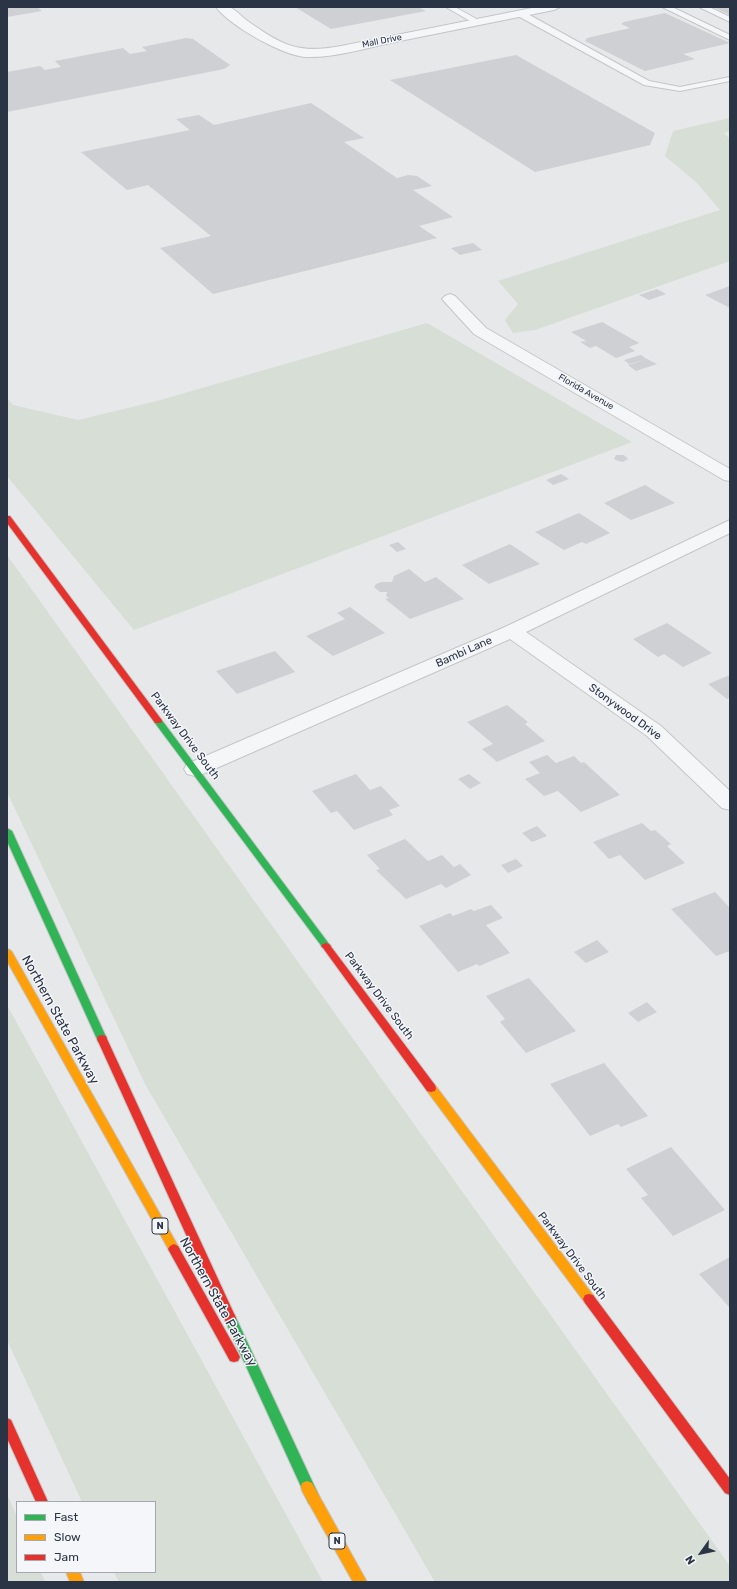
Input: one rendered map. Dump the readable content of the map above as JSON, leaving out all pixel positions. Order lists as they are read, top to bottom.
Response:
{
  "streets": {
    "main road": ["Parkway Drive South", "Northern State Parkway", "N"],
    "street": [
      "Mall Drive",
      "Florida Avenue",
      "Bambi Lane",
      "Stonywood Drive"
    ]
  },
  "crossings": [
    ["Bambi Lane", "Stonywood Drive"],
    ["Bambi Lane", "Parkway Drive South"]
  ],
  "legend": ["Fast", "Slow", "Jam"],
  "north": "bottom left"
}
